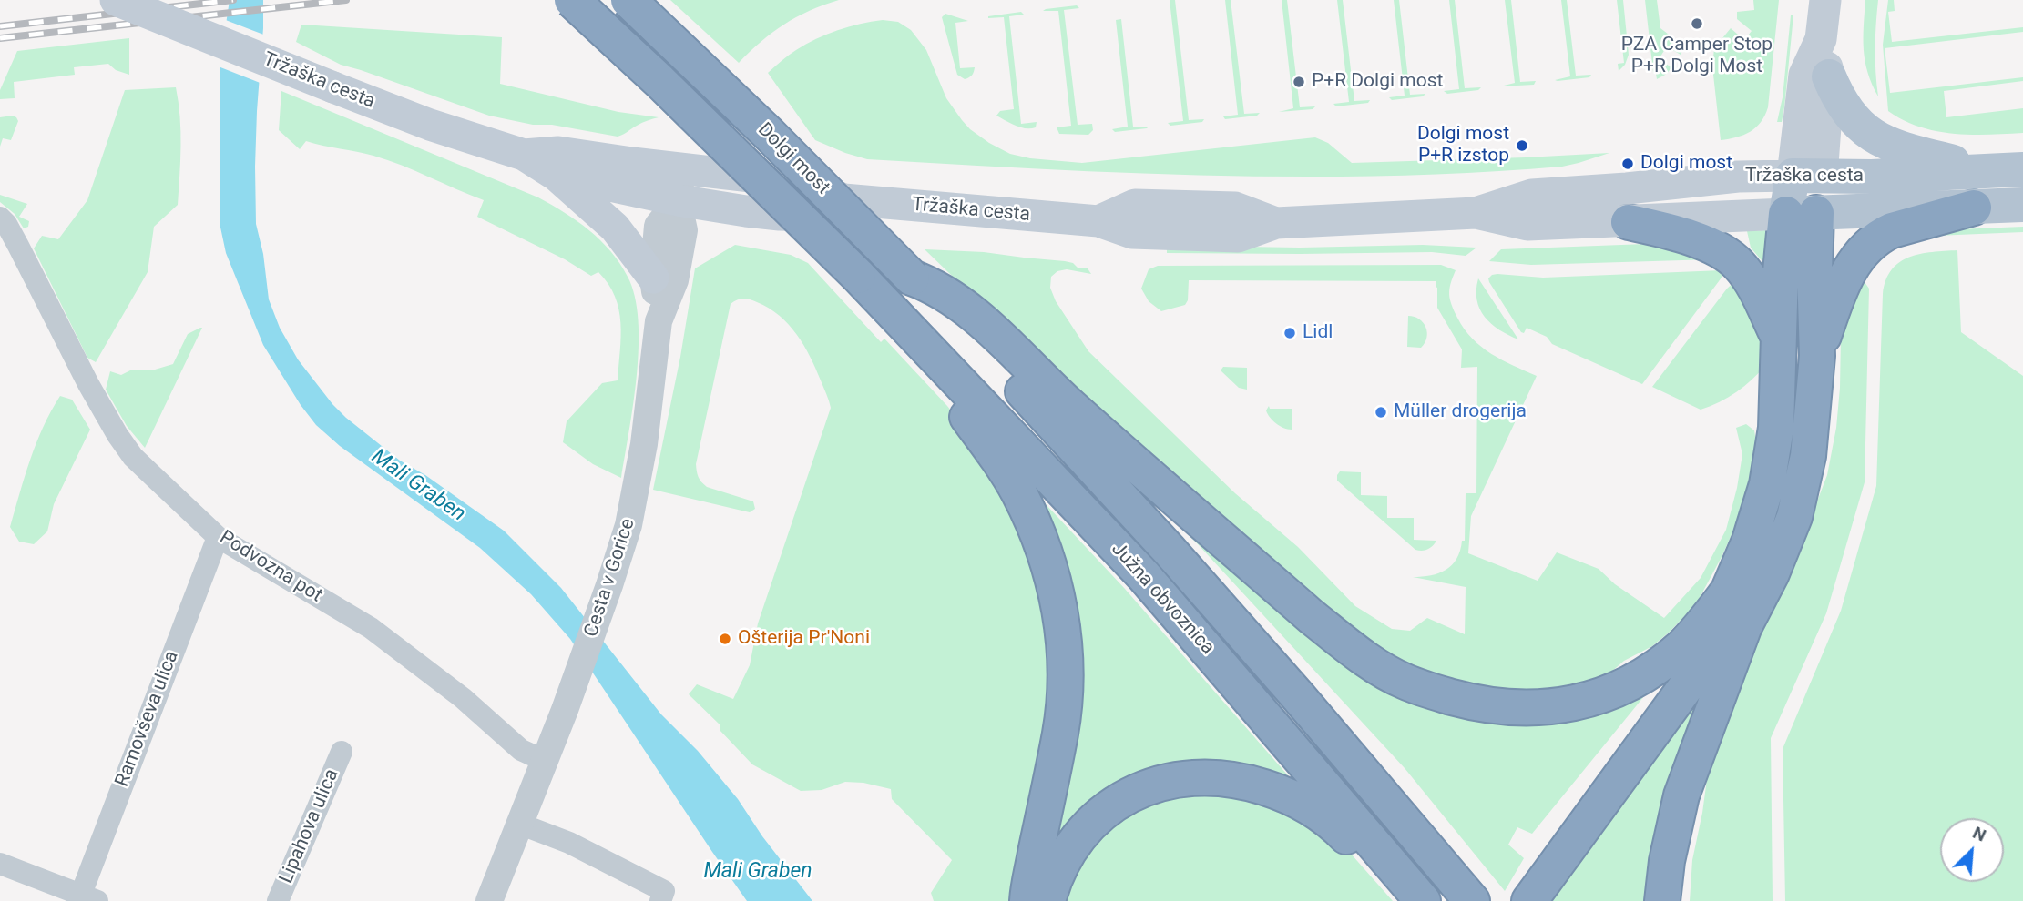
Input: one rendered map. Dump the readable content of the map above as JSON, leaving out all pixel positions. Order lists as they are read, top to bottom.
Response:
{
  "streets": {
    "highway": ["Dolgi most", "Južna obvoznica"],
    "main road": ["Tržaška cesta"],
    "street": [
      "Podvozna pot",
      "Cesta v Gorice",
      "Ramovševa ulica",
      "Lipahova ulica"
    ]
  },
  "crossings": [
    ["Tržaška cesta", "Cesta v Gorice"],
    ["Dolgi most", "Južna obvoznica"],
    ["Podvozna pot", "Cesta v Gorice"],
    ["Podvozna pot", "Ramovševa ulica"]
  ],
  "water": ["Mali Graben"],
  "places": [
    "PZA Camper Stop P+R Dolgi Most",
    "P+R Dolgi most",
    "Dolgi most P+R izstop",
    "Dolgi most",
    "Lidl",
    "Müller drogerija",
    "Ošterija Pr'Noni"
  ],
  "north": "top right"
}
